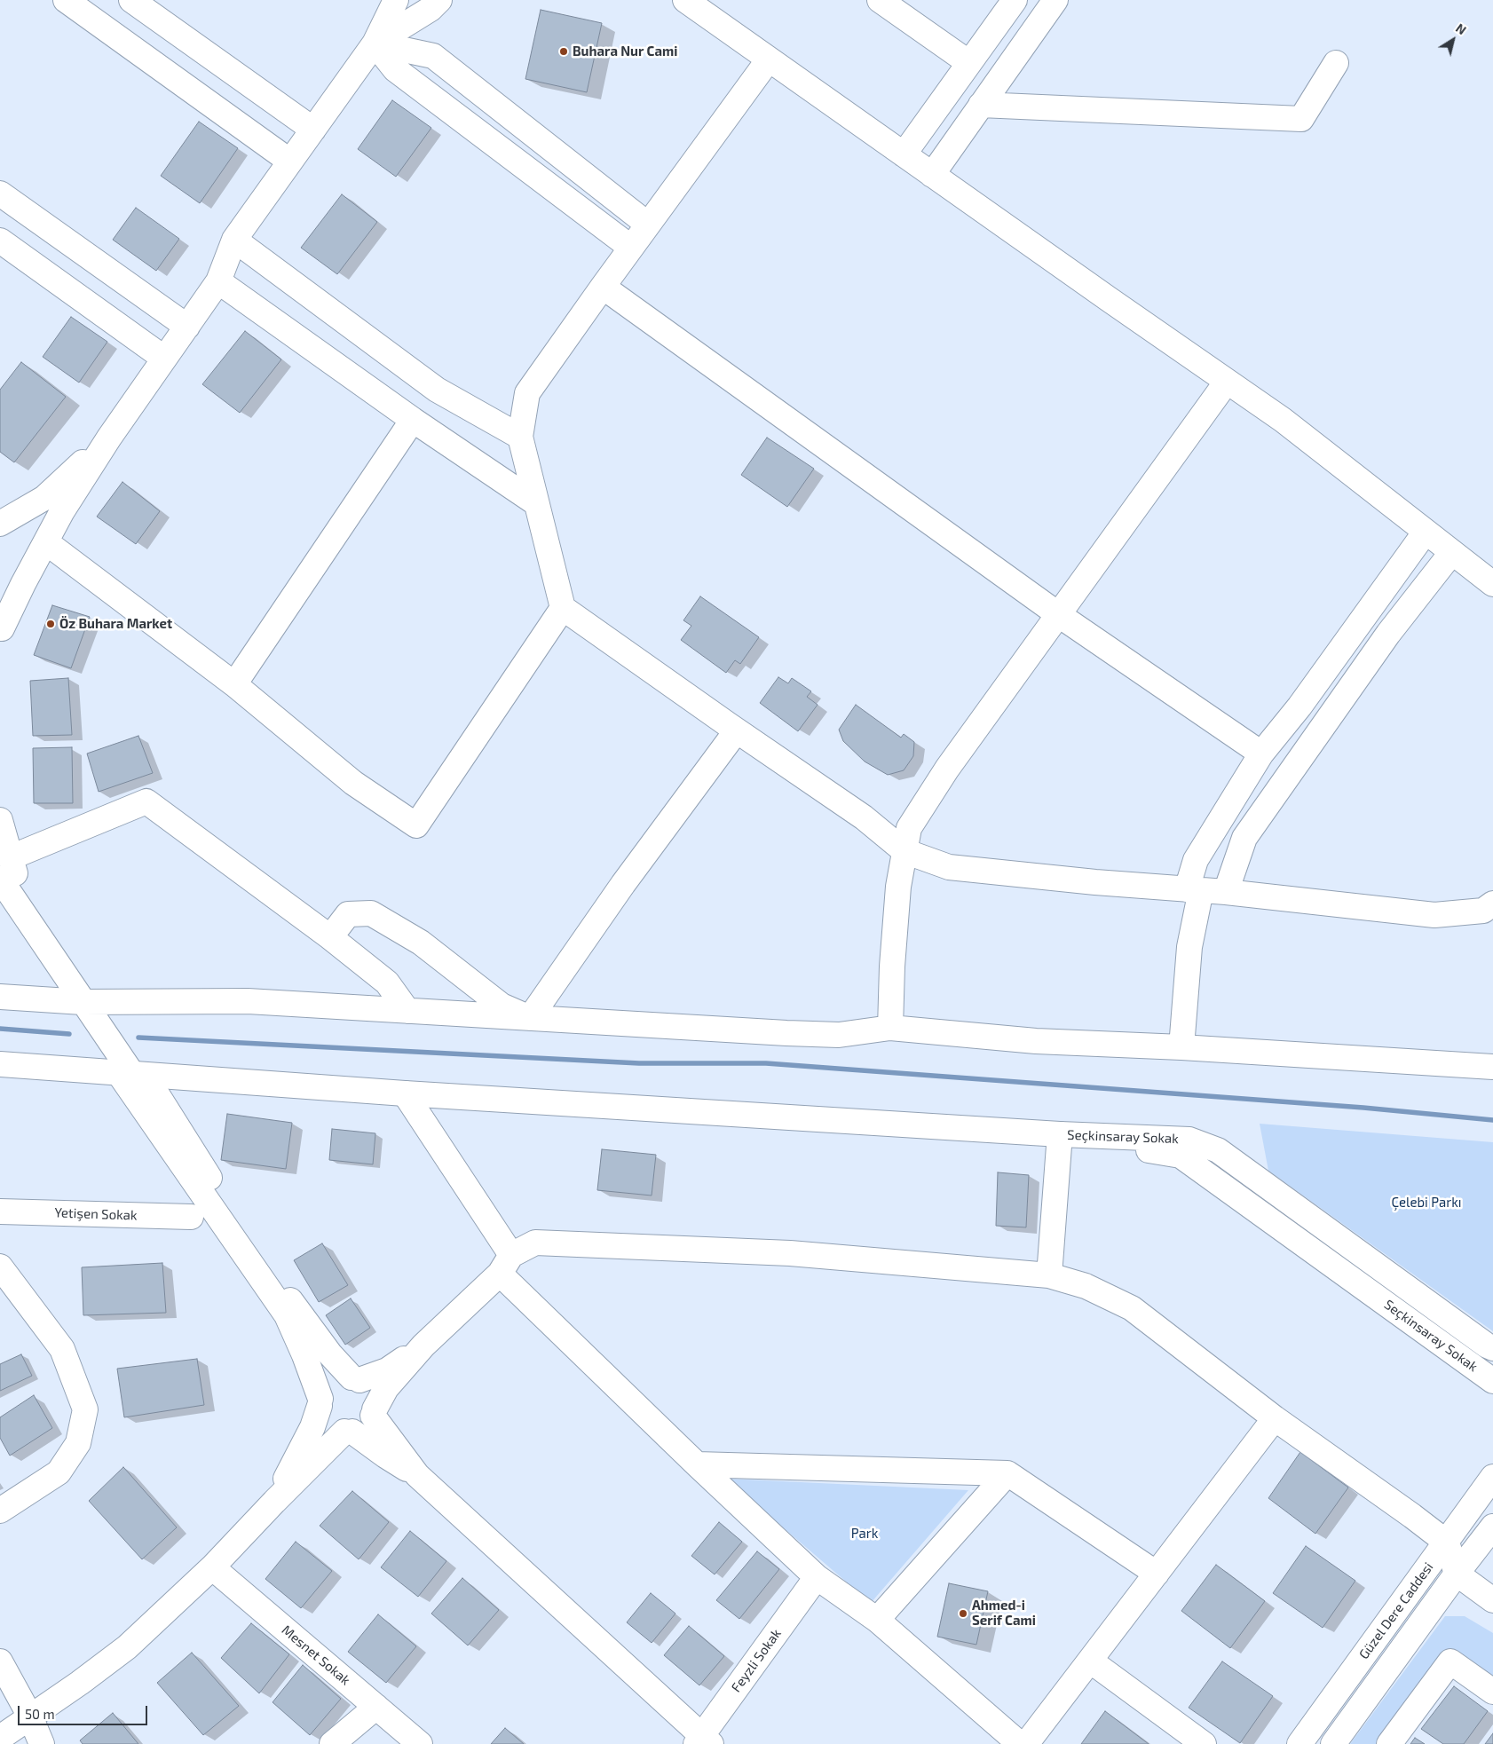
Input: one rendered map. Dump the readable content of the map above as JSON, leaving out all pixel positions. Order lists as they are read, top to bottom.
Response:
{
  "streets": {
    "street": [
      "Seçkinsaray Sokak",
      "Yetişen Sokak",
      "Güzel Dere Caddesi",
      "Mesnet Sokak",
      "Feyzli Sokak"
    ]
  },
  "parks": ["Çelebi Parkı", "Park"],
  "places": ["Buhara Nur Cami", "Öz Buhara Market", "Ahmed-i Serif Cami"],
  "scale_bar": "50 m",
  "north": "top right"
}
